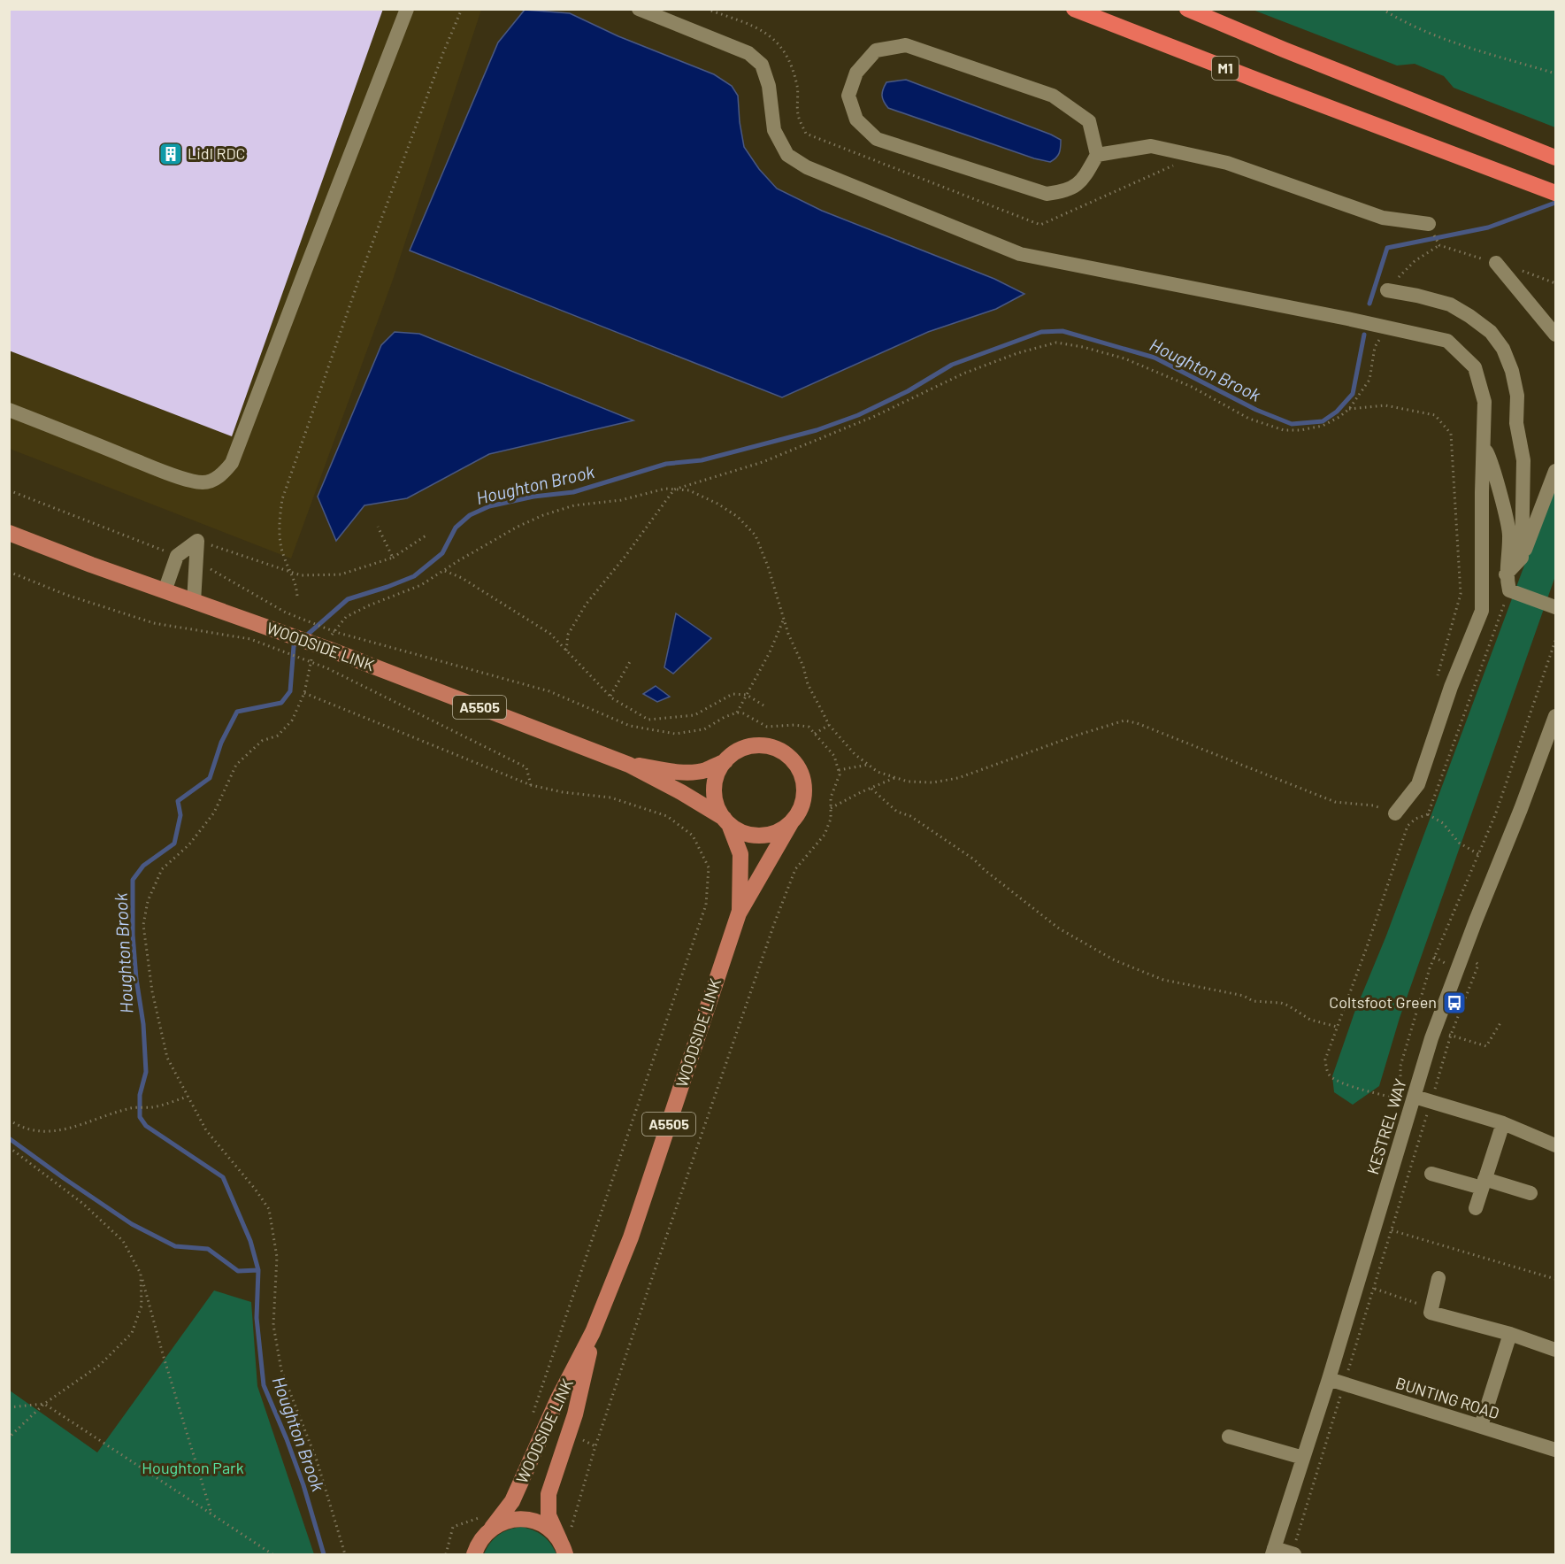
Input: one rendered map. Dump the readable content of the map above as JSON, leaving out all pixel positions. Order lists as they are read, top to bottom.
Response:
{
  "streets": {
    "highway": ["M1"],
    "main road": ["WOODSIDE LINK", "A5505"],
    "street": ["KESTREL WAY", "BUNTING ROAD"]
  },
  "crossings": [
    ["WOODSIDE LINK", "A5505"],
    ["KESTREL WAY", "BUNTING ROAD"]
  ],
  "water": ["Houghton Brook"],
  "parks": ["Houghton Park"],
  "places": {
    "building": ["Lidl RDC"],
    "bus stop": ["Coltsfoot Green"]
  }
}
